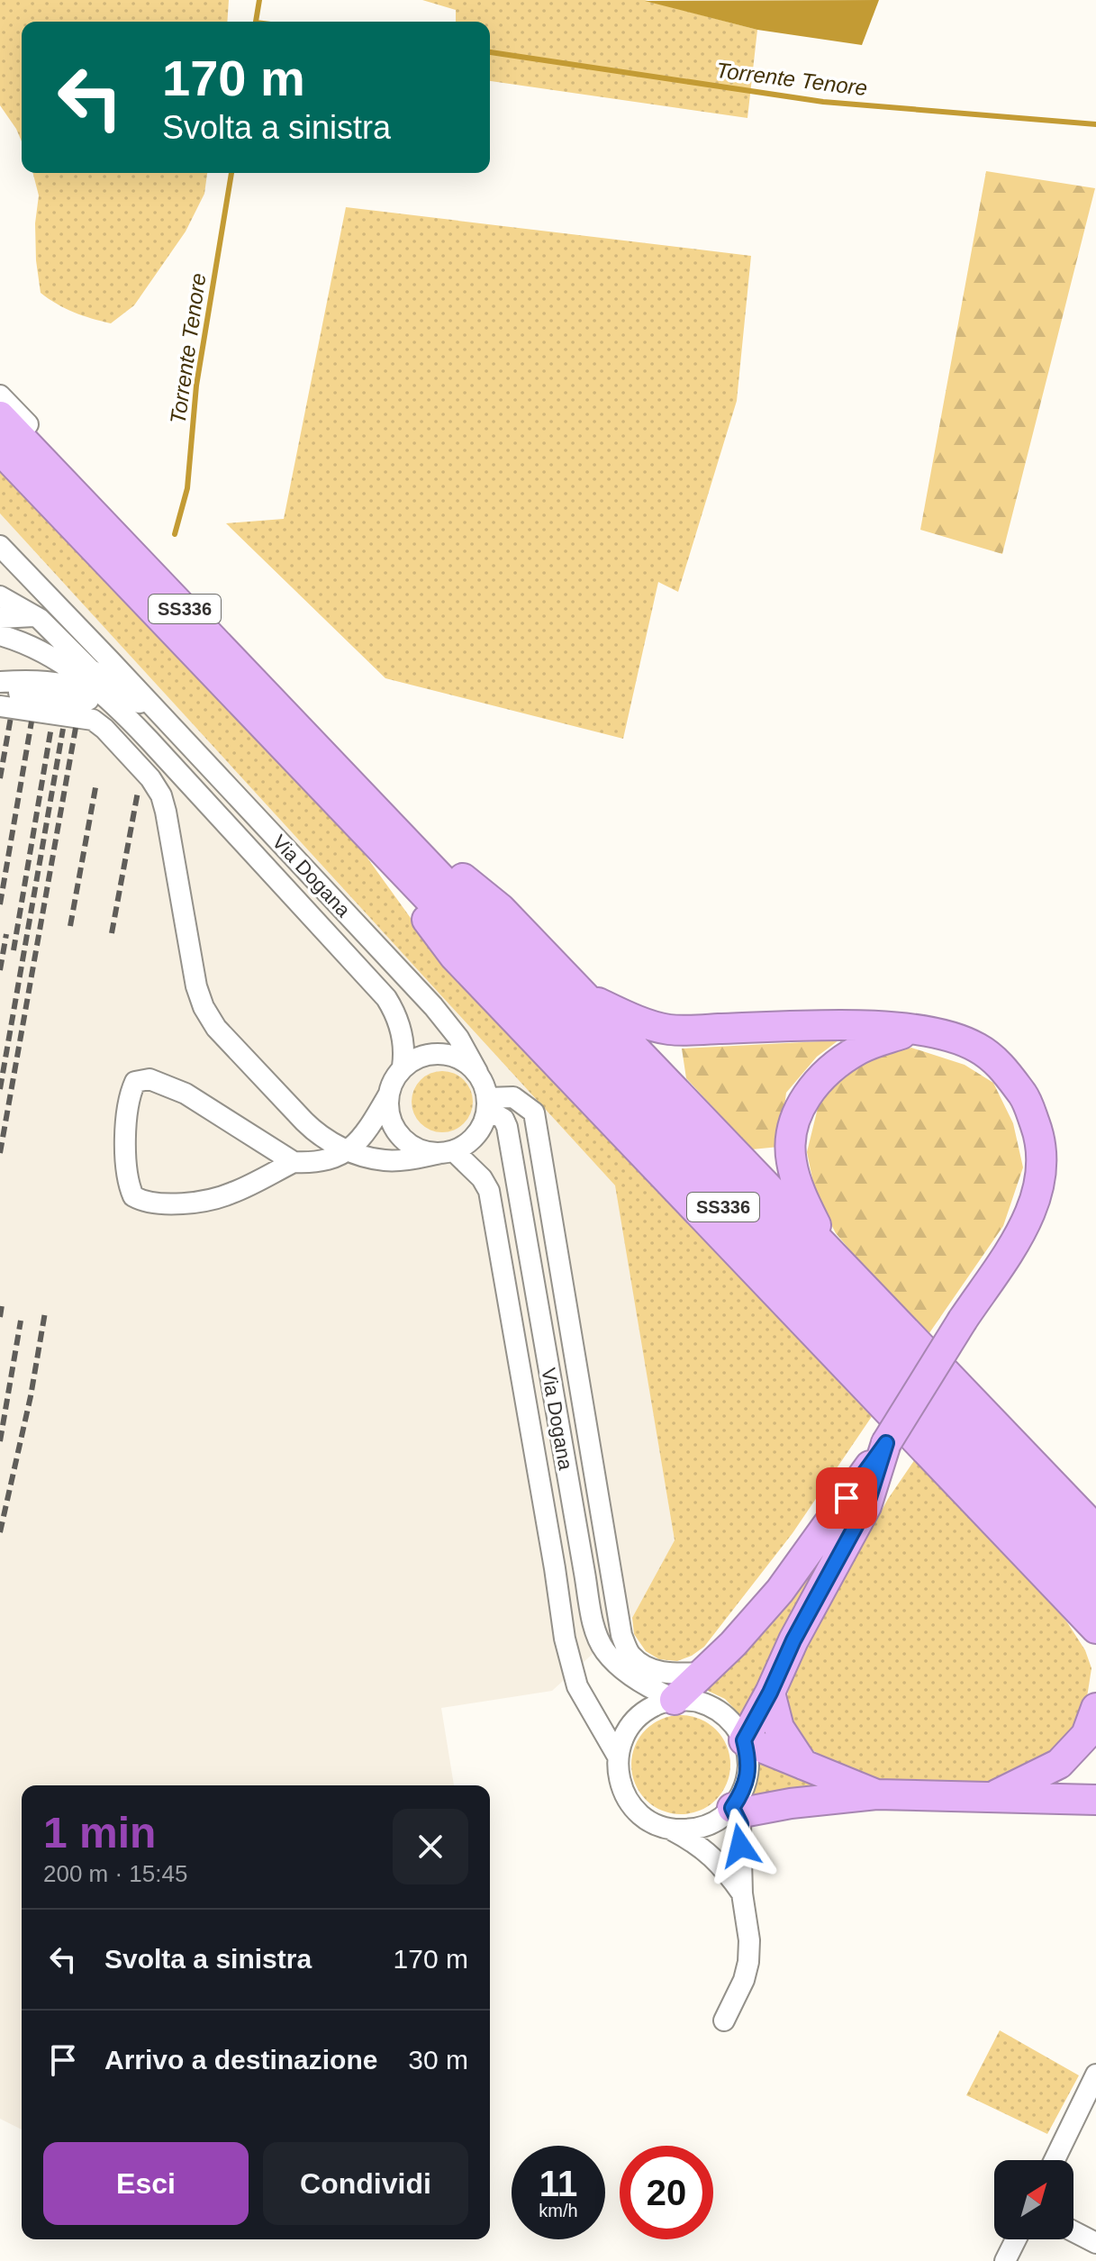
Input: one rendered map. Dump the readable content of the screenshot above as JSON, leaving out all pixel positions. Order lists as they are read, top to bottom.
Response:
{
  "streets": {
    "highway": ["SS336"],
    "street": ["Via Dogana"]
  },
  "water": ["Torrente Tenore"],
  "north": "top right",
  "page": {
    "turn": ["170 m", "Svolta a sinistra"],
    "heading": ["1 min", "200 m · 15:45"],
    "list": [
      {
        "name": "Svolta a sinistra",
        "value": "170 m"
      },
      {
        "name": "Arrivo a destinazione",
        "value": "30 m"
      }
    ],
    "buttons": ["Esci", "Condividi"],
    "speed": "11 km/h",
    "limit": "20"
  }
}
